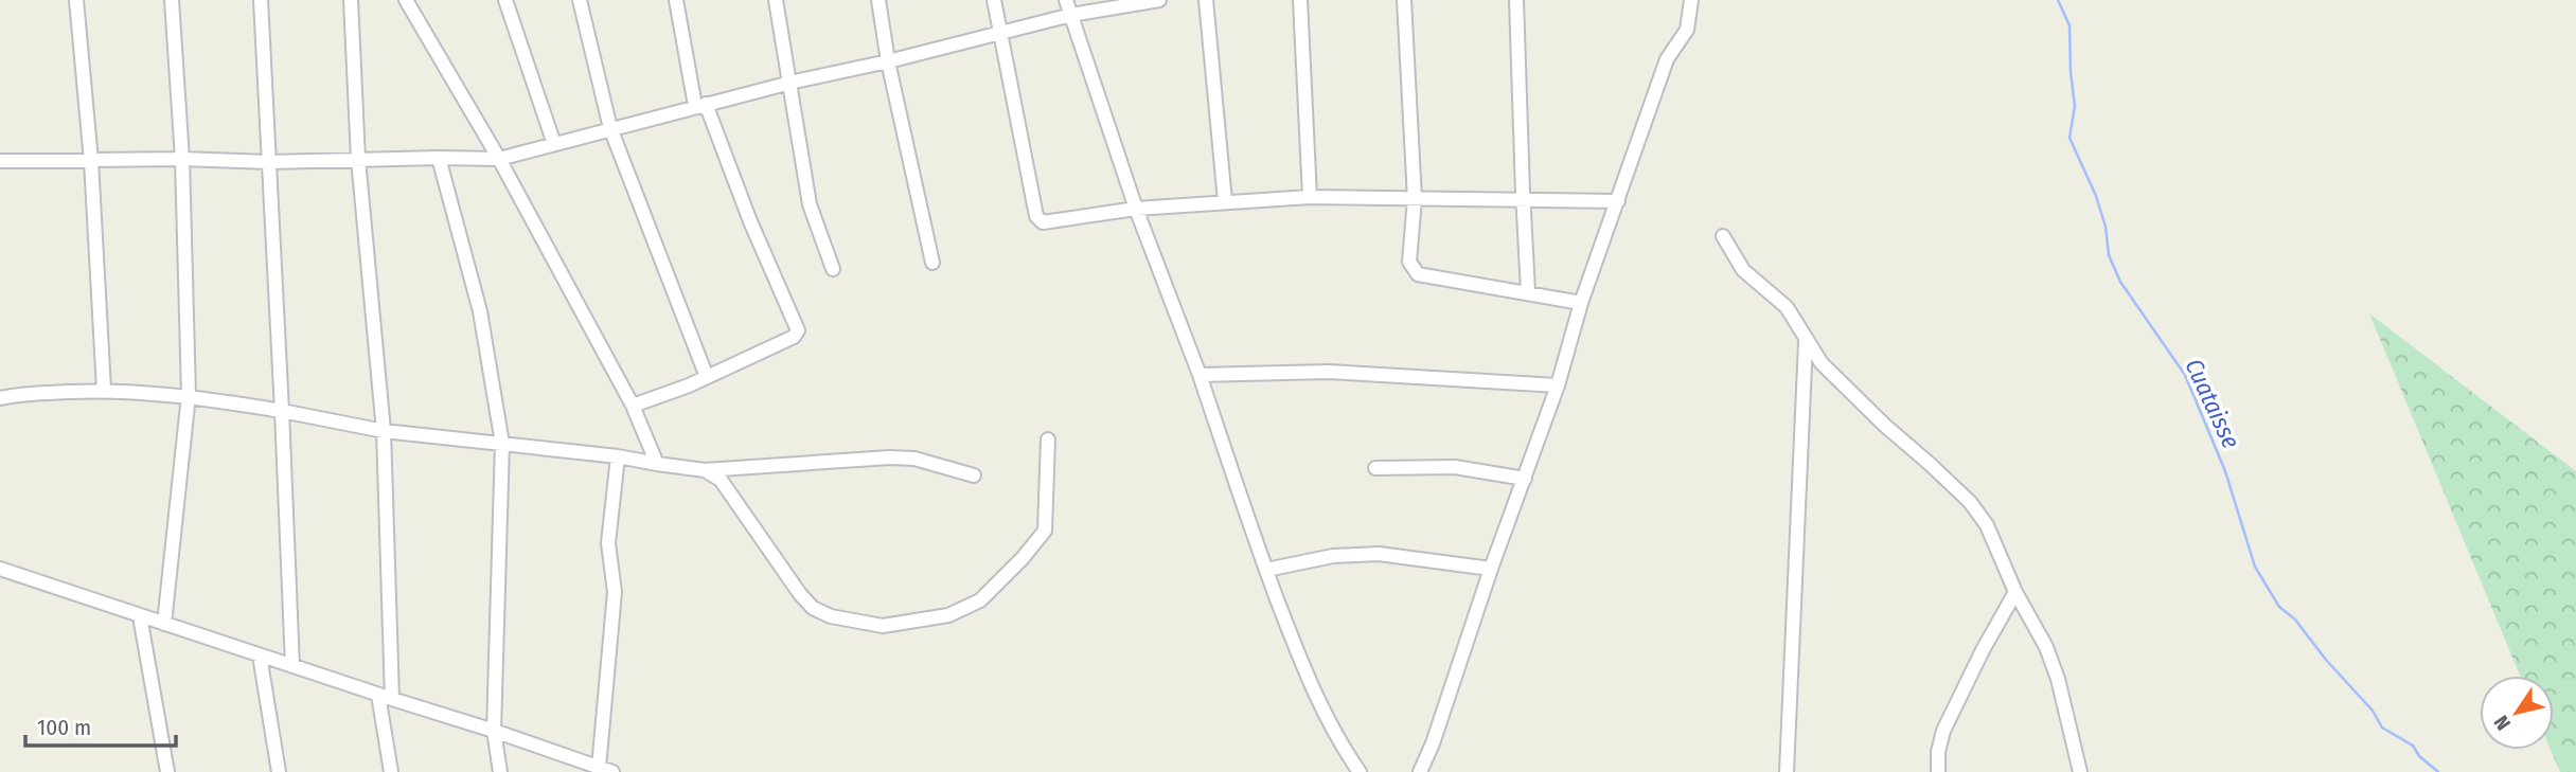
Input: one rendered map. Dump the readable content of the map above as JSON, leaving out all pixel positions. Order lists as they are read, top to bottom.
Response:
{
  "water": ["Cuataisse"],
  "scale_bar": "100 m",
  "north": "bottom left"
}
